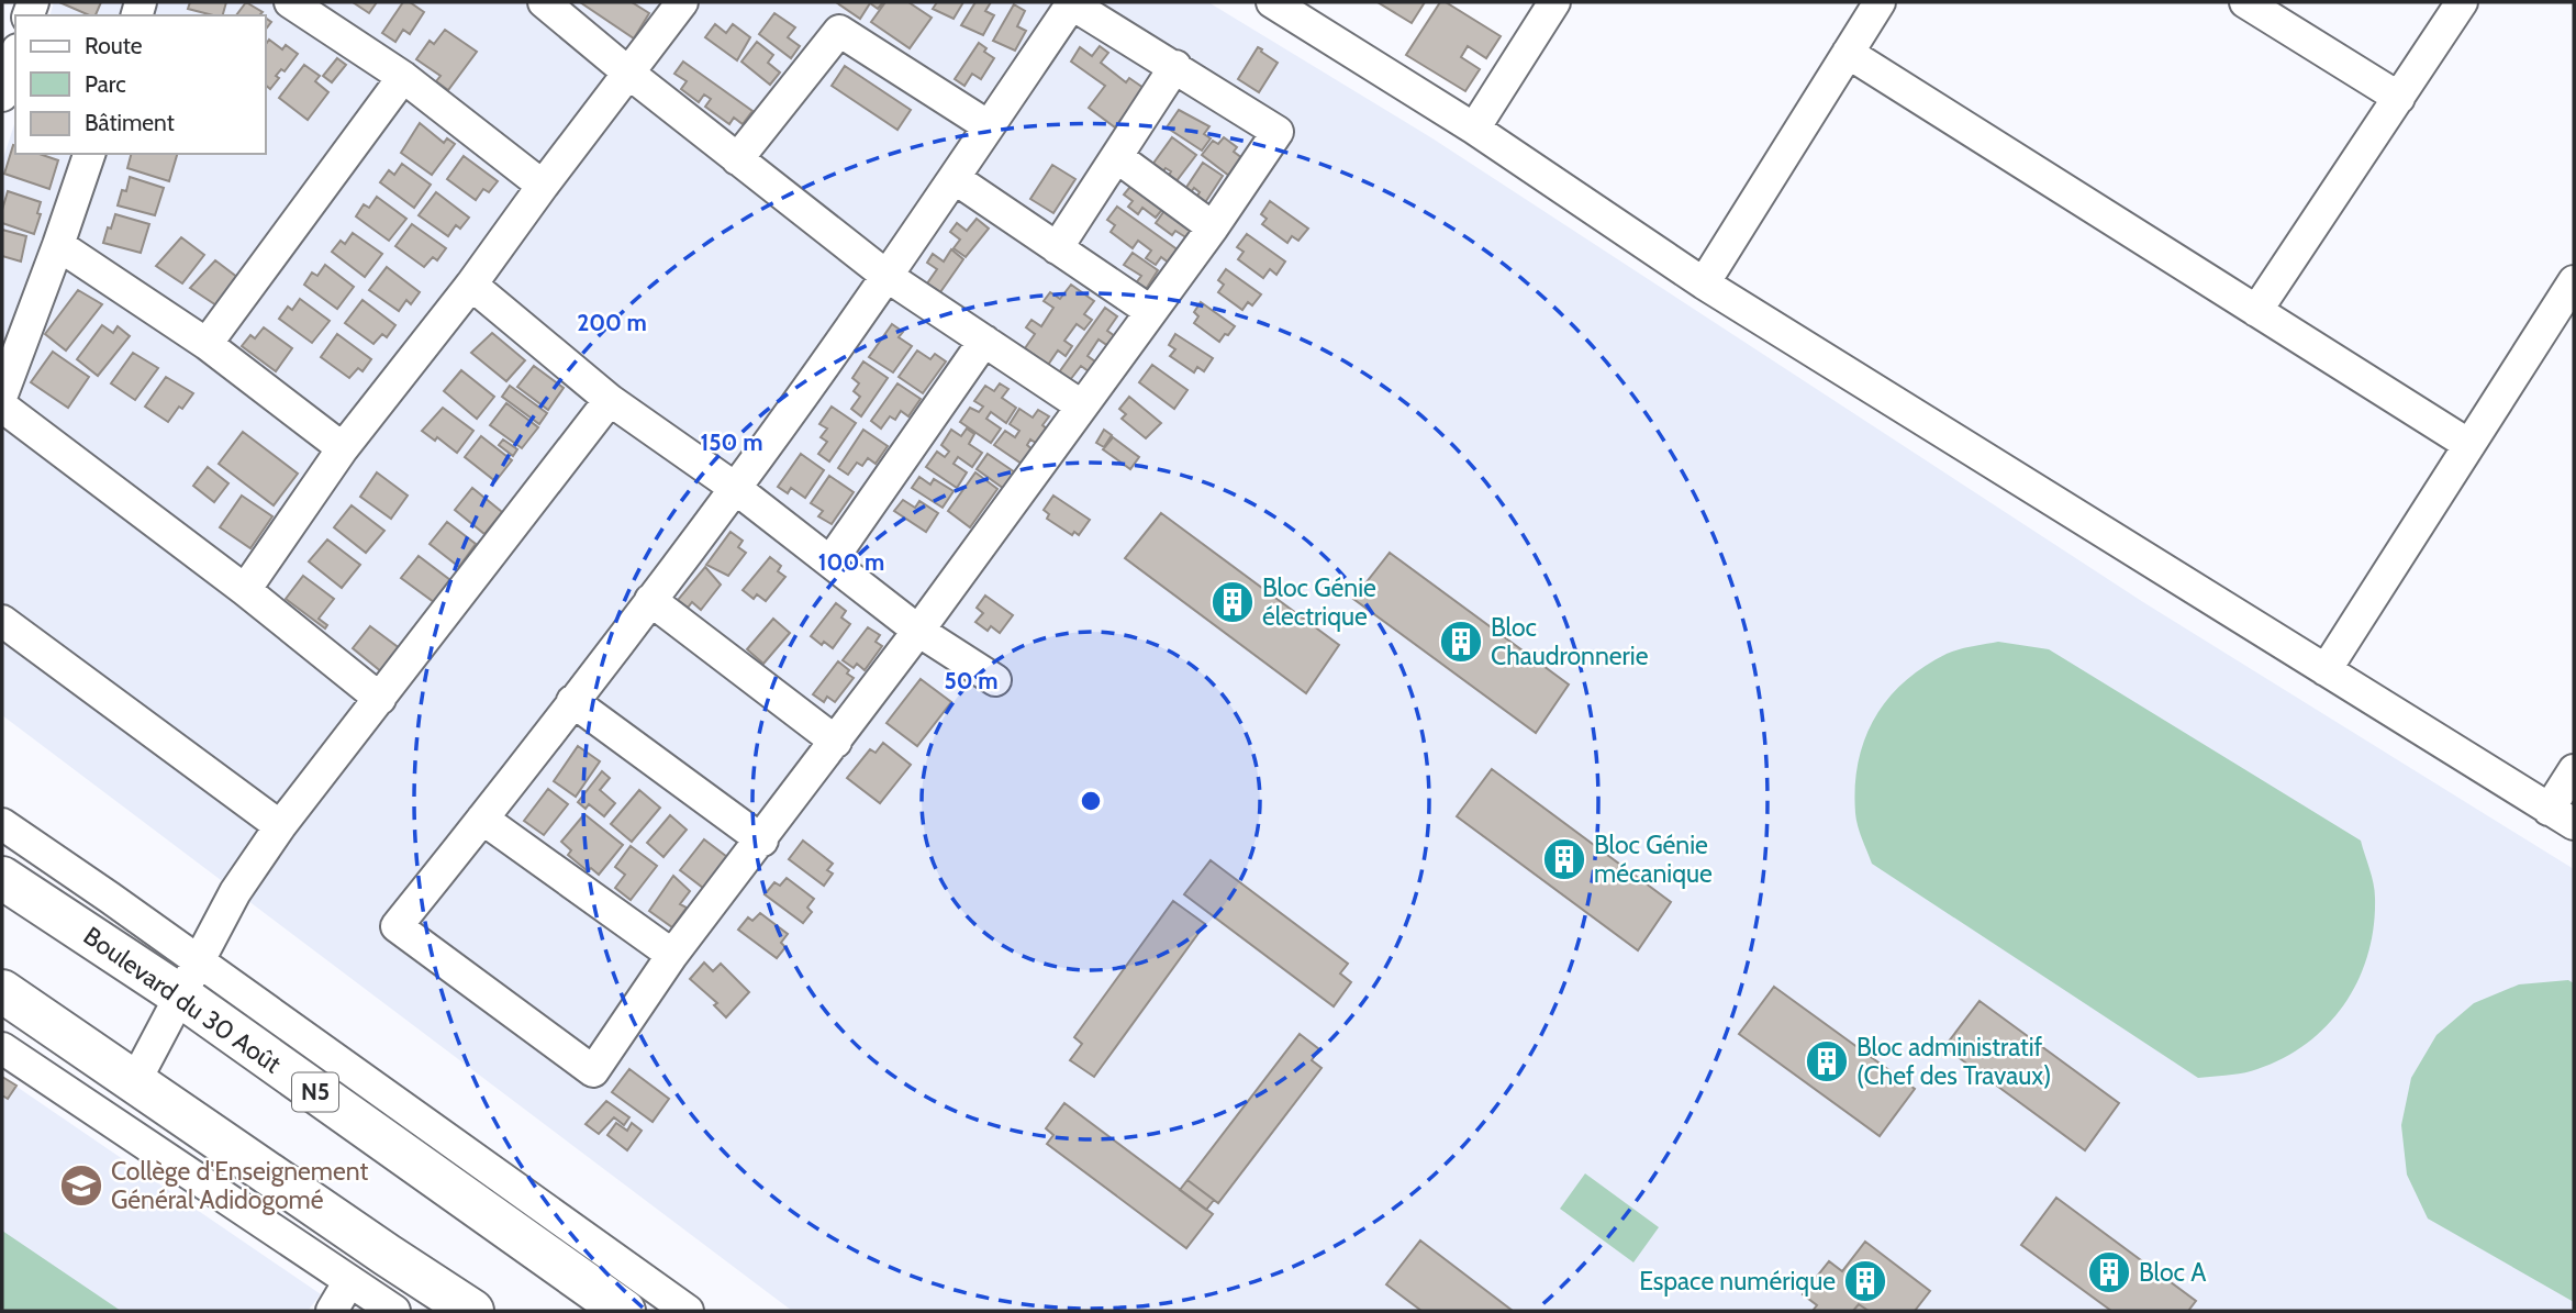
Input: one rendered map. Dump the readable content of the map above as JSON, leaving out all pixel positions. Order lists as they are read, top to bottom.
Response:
{
  "streets": {
    "highway": ["Boulevard du 30 Août", "N5"]
  },
  "places": {
    "building": [
      "Bloc Génie électrique",
      "Bloc Chaudronnerie",
      "Bloc Génie mécanique",
      "Bloc administratif (Chef des Travaux)",
      "Bloc A",
      "Espace numérique"
    ],
    "school or university": ["Collège d'Enseignement Général Adidogomé"]
  },
  "legend": ["Route", "Parc", "Bâtiment"],
  "rings": [
    "200 m",
    "150 m",
    "100 m",
    "50 m"
  ]
}
